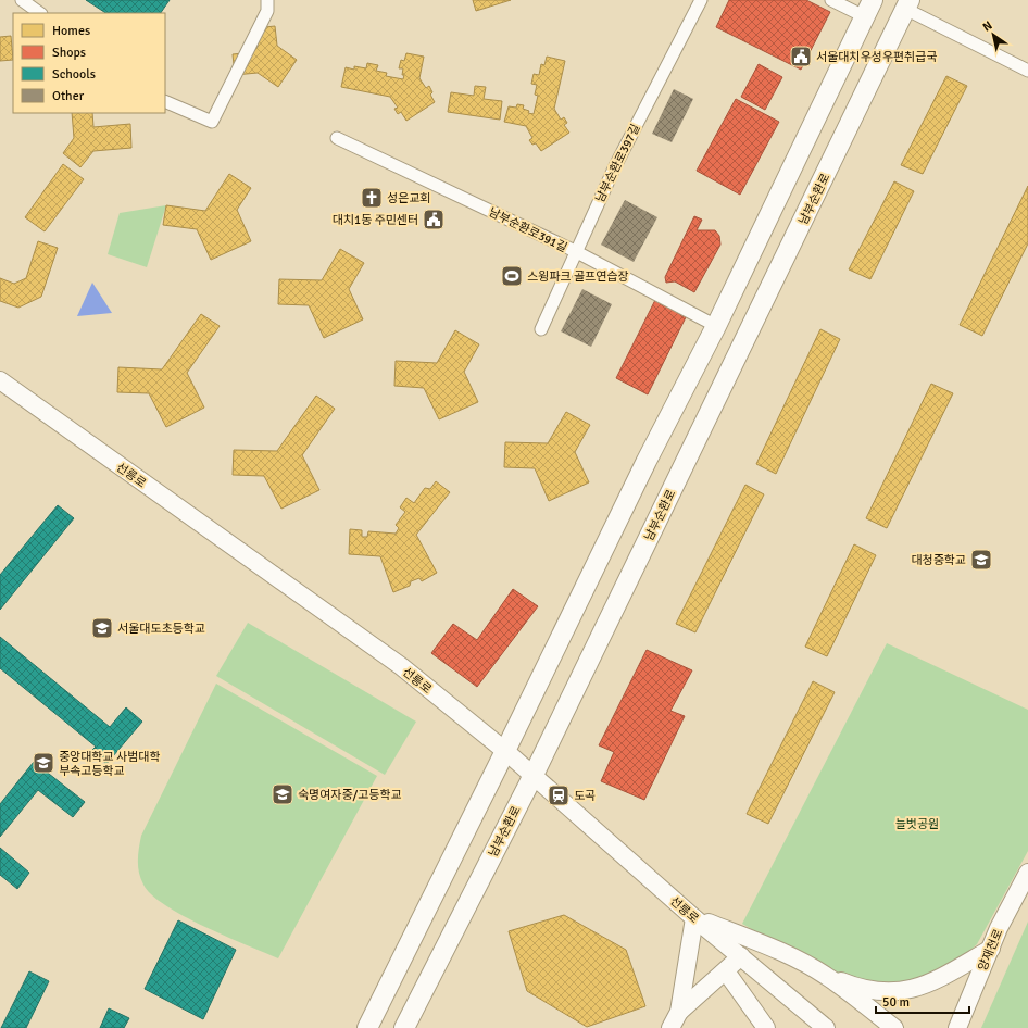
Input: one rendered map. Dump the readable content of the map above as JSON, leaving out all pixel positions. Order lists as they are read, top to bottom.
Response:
{
  "streets": {
    "main road": ["남부순환로"],
    "street": [
      "남부순환로397길",
      "남부순환로391길",
      "선릉로",
      "양재천로"
    ]
  },
  "crossings": [
    ["남부순환로397길", "남부순환로391길"],
    ["남부순환로", "선릉로"]
  ],
  "parks": ["늘벗공원"],
  "places": {
    "public building": ["서울대치우성우편취급국", "대치1동 주민센터"],
    "church": ["성은교회"],
    "sports": ["스윙파크 골프연습장"],
    "school or university": [
      "대청중학교",
      "서울대도초등학교",
      "중앙대학교 사범대학 부속고등학교",
      "숙명여자중/고등학교"
    ],
    "station": ["도곡"]
  },
  "legend": [
    "Homes",
    "Shops",
    "Schools",
    "Other"
  ],
  "scale_bar": "50 m",
  "north": "top left"
}
